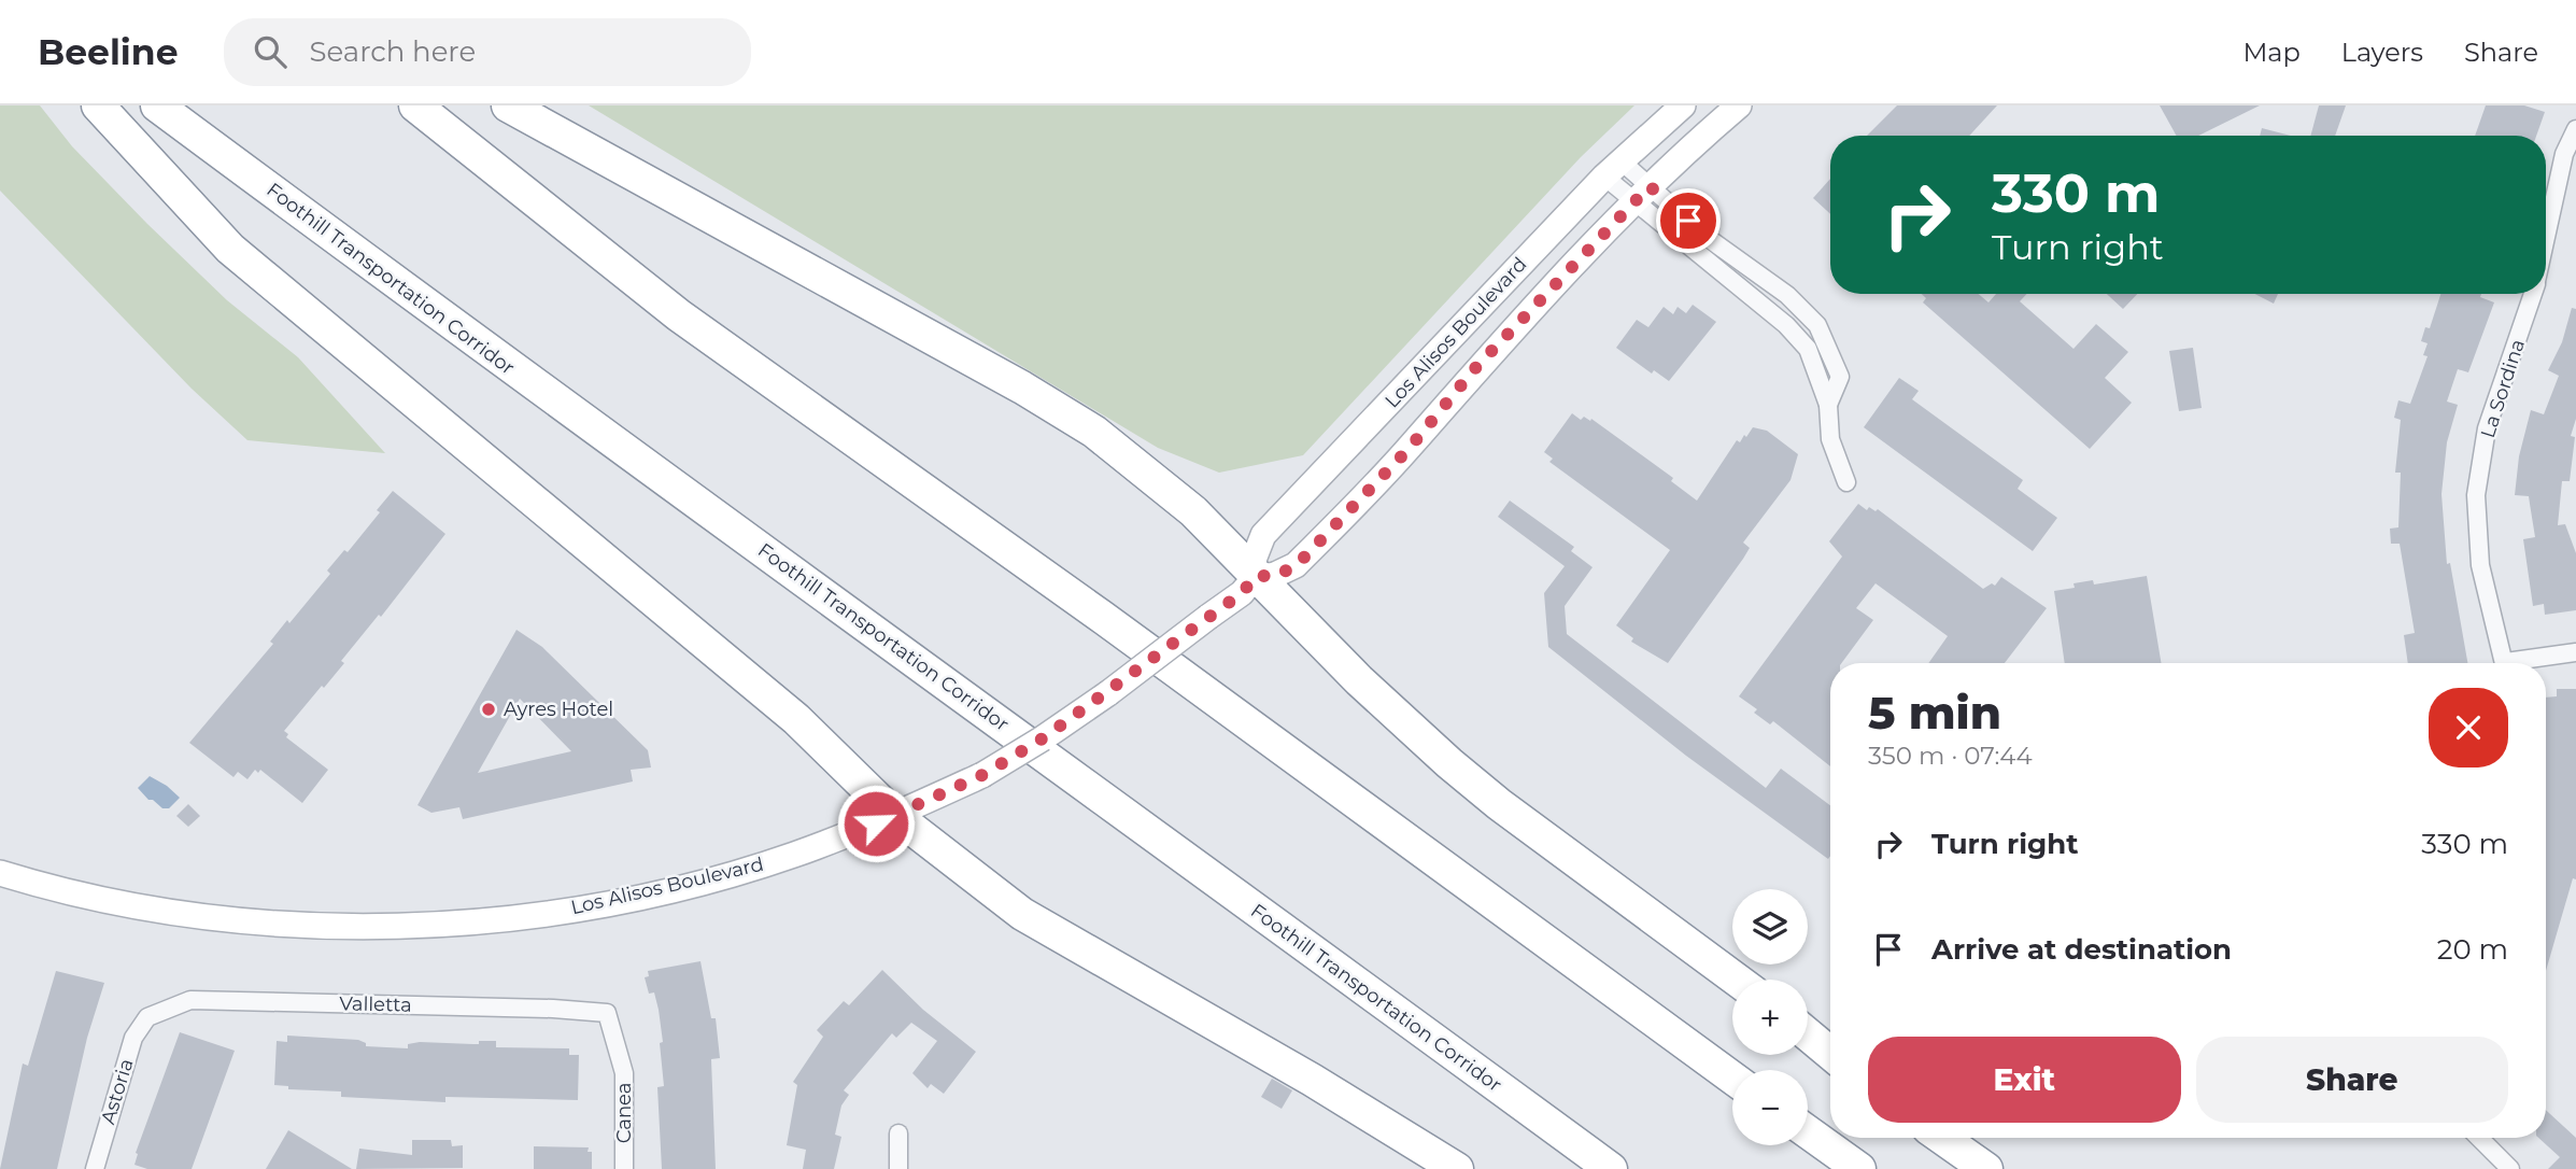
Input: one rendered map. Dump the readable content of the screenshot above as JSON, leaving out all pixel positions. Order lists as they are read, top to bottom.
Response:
{
  "streets": {
    "highway": ["Foothill Transportation Corridor"],
    "main road": ["Los Alisos Boulevard"],
    "street": [
      "La Sordina",
      "Valletta",
      "Astoria",
      "Canea"
    ]
  },
  "crossings": [
    ["Valletta", "Astoria"],
    ["Valletta", "Canea"]
  ],
  "places": ["Ayres Hotel"],
  "page": {
    "header": "Beeline",
    "search": "Search here",
    "nav": ["Map", "Layers", "Share"],
    "turn": ["330 m", "Turn right"],
    "heading": ["5 min", "350 m · 07:44"],
    "list": [
      {
        "name": "Turn right",
        "value": "330 m"
      },
      {
        "name": "Arrive at destination",
        "value": "20 m"
      }
    ],
    "map_buttons": ["+", "−"],
    "buttons": ["Exit", "Share"]
  }
}
